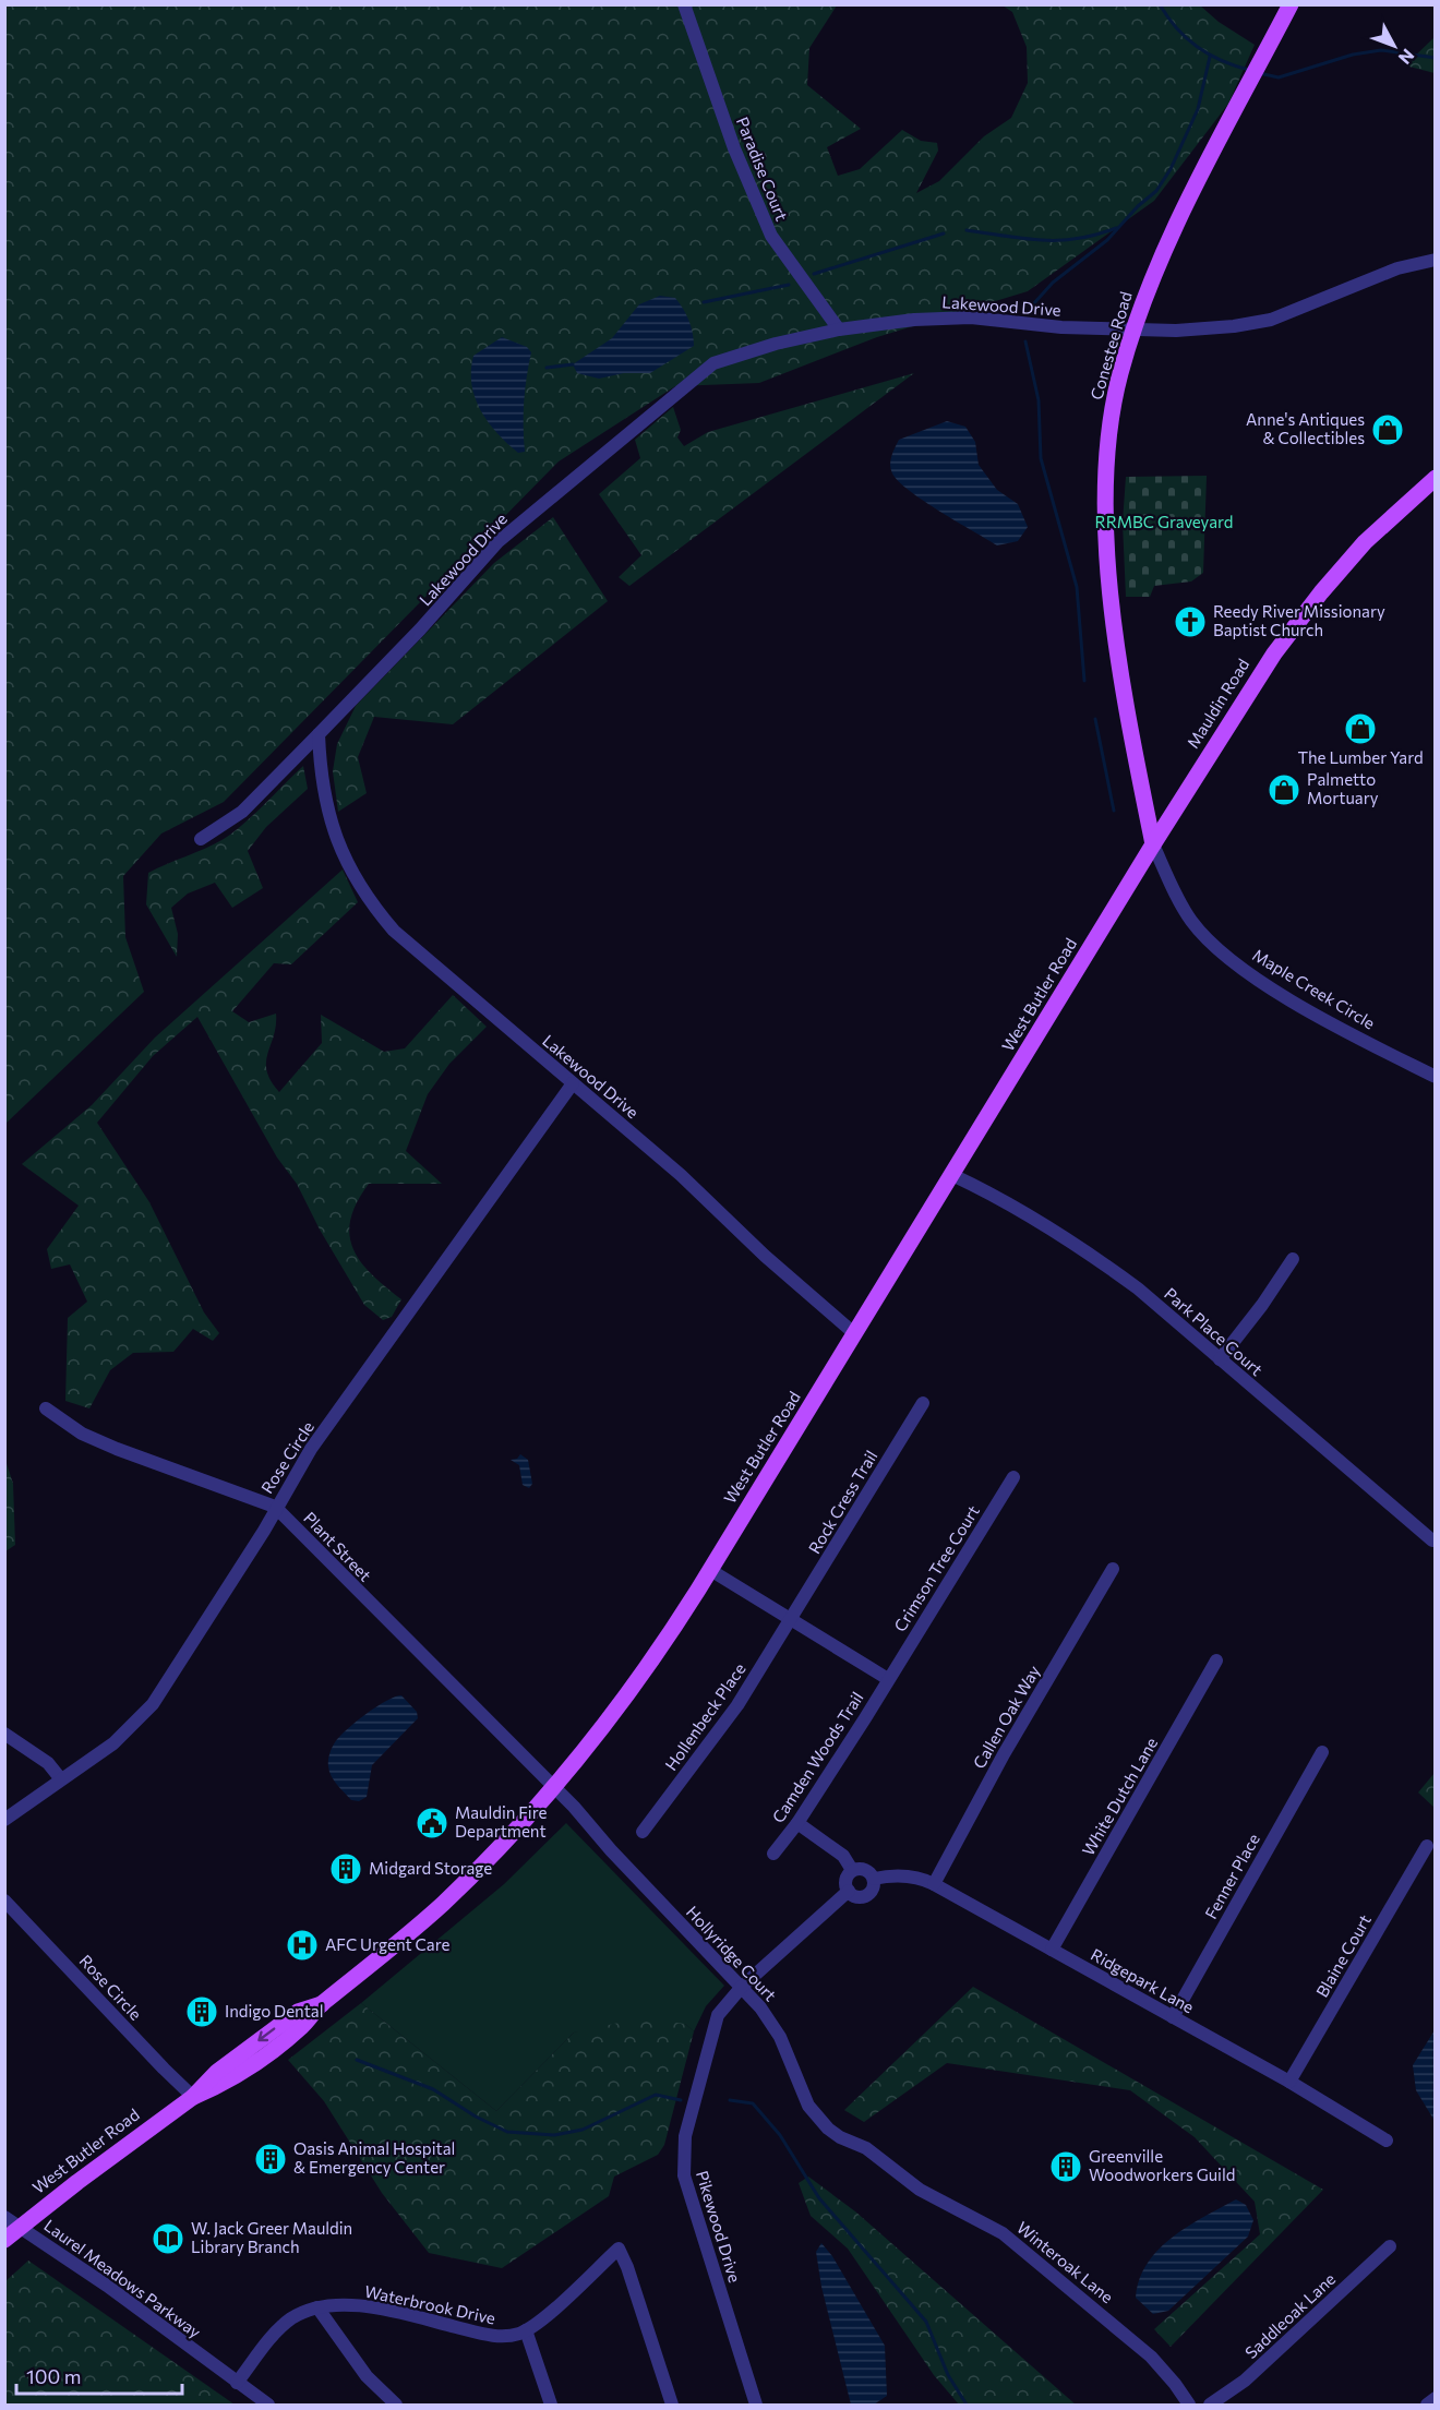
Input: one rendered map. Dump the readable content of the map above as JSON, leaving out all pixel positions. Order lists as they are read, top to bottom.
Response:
{
  "streets": {
    "main road": ["Conestee Road", "Mauldin Road", "West Butler Road"],
    "street": [
      "Paradise Court",
      "Lakewood Drive",
      "Maple Creek Circle",
      "Park Place Court",
      "Rose Circle",
      "Rock Cress Trail",
      "Plant Street",
      "Crimson Tree Court",
      "Hollenbeck Place",
      "Callen Oak Way",
      "Camden Woods Trail",
      "White Dutch Lane",
      "Fenner Place",
      "Hollyridge Court",
      "Blaine Court",
      "Ridgepark Lane",
      "Pikewood Drive",
      "Winteroak Lane",
      "Laurel Meadows Parkway",
      "Waterbrook Drive",
      "Saddleoak Lane"
    ]
  },
  "crossings": [
    ["Paradise Court", "Lakewood Drive"],
    ["Lakewood Drive", "Conestee Road"],
    ["Lakewood Drive", "West Butler Road"],
    ["Lakewood Drive", "Rose Circle"],
    ["Conestee Road", "Mauldin Road"],
    ["Conestee Road", "Maple Creek Circle"],
    ["Conestee Road", "West Butler Road"],
    ["Mauldin Road", "Maple Creek Circle"],
    ["Mauldin Road", "West Butler Road"],
    ["Maple Creek Circle", "West Butler Road"],
    ["West Butler Road", "Park Place Court"],
    ["West Butler Road", "Rose Circle"],
    ["West Butler Road", "Plant Street"],
    ["West Butler Road", "Hollyridge Court"],
    ["West Butler Road", "Laurel Meadows Parkway"],
    ["Rose Circle", "Plant Street"],
    ["Rock Cress Trail", "Hollenbeck Place"],
    ["Plant Street", "Hollyridge Court"],
    ["Crimson Tree Court", "Camden Woods Trail"],
    ["Callen Oak Way", "Ridgepark Lane"],
    ["White Dutch Lane", "Ridgepark Lane"],
    ["Fenner Place", "Ridgepark Lane"],
    ["Hollyridge Court", "Pikewood Drive"],
    ["Hollyridge Court", "Winteroak Lane"],
    ["Blaine Court", "Ridgepark Lane"],
    ["Laurel Meadows Parkway", "Waterbrook Drive"]
  ],
  "parks": ["RRMBC Graveyard"],
  "places": {
    "shop": ["Anne's Antiques & Collectibles", "The Lumber Yard", "Palmetto Mortuary"],
    "church": ["Reedy River Missionary Baptist Church"],
    "public building": ["Mauldin Fire Department"],
    "building": [
      "Midgard Storage",
      "Indigo Dental",
      "Oasis Animal Hospital & Emergency Center",
      "Greenville Woodworkers Guild"
    ],
    "hospital": ["AFC Urgent Care"],
    "library": ["W. Jack Greer Mauldin Library Branch"]
  },
  "scale_bar": "100 m",
  "north": "bottom right"
}
